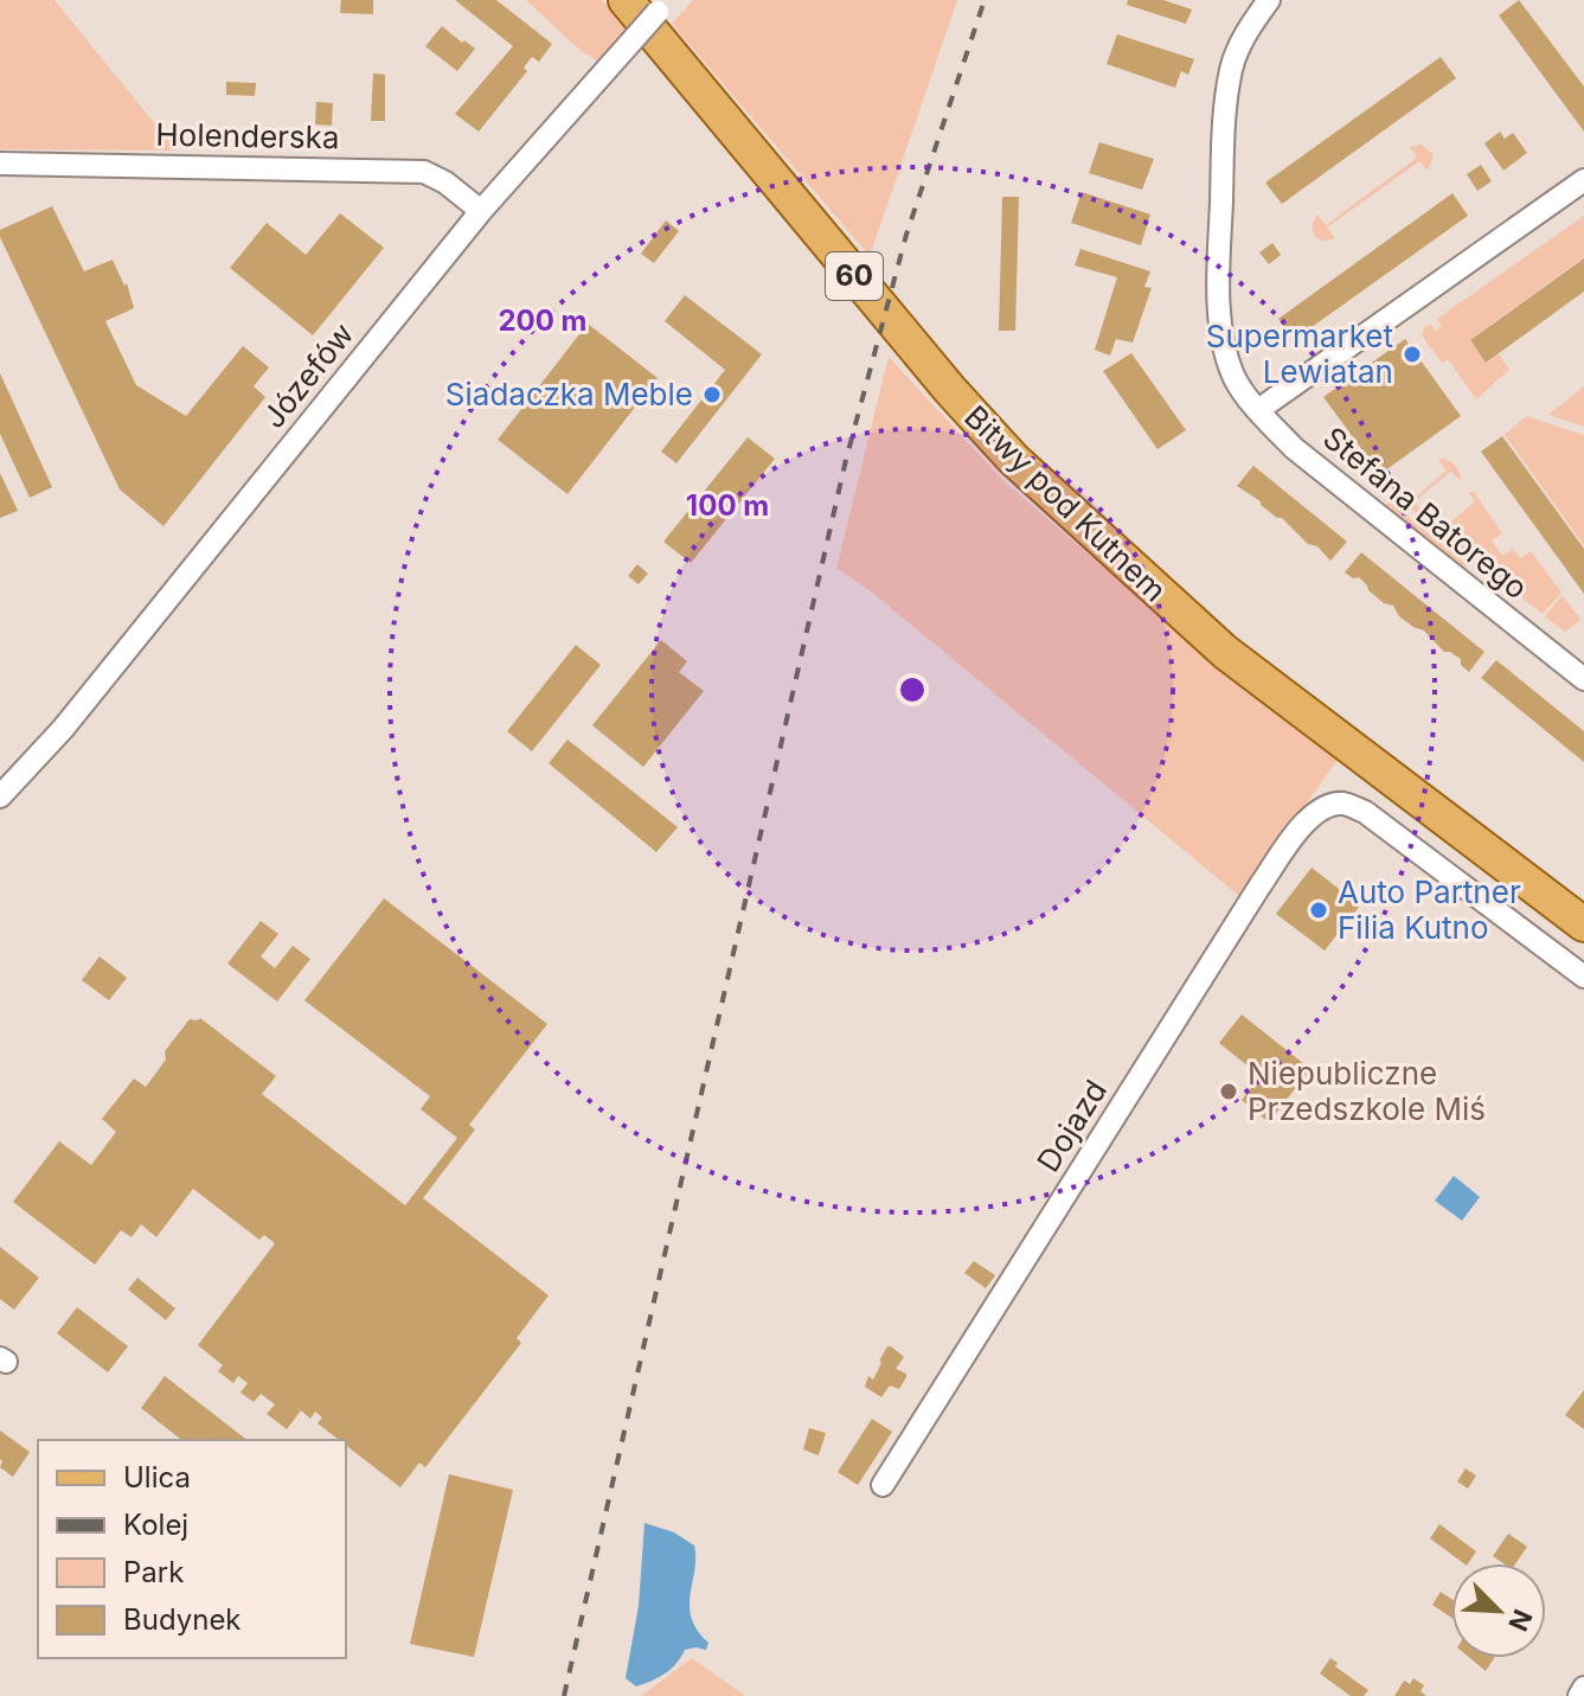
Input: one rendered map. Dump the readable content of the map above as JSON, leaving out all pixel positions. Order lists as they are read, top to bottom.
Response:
{
  "streets": {
    "main road": ["60", "Bitwy pod Kutnem"],
    "street": [
      "Holenderska",
      "Józefów",
      "Stefana Batorego",
      "Dojazd"
    ]
  },
  "crossings": [
    ["Holenderska", "Józefów"]
  ],
  "places": [
    "Supermarket Lewiatan",
    "Siadaczka Meble",
    "Auto Partner Filia Kutno",
    "Niepubliczne Przedszkole Miś"
  ],
  "legend": [
    "Ulica",
    "Kolej",
    "Park",
    "Budynek"
  ],
  "north": "bottom right",
  "rings": ["200 m", "100 m"]
}
